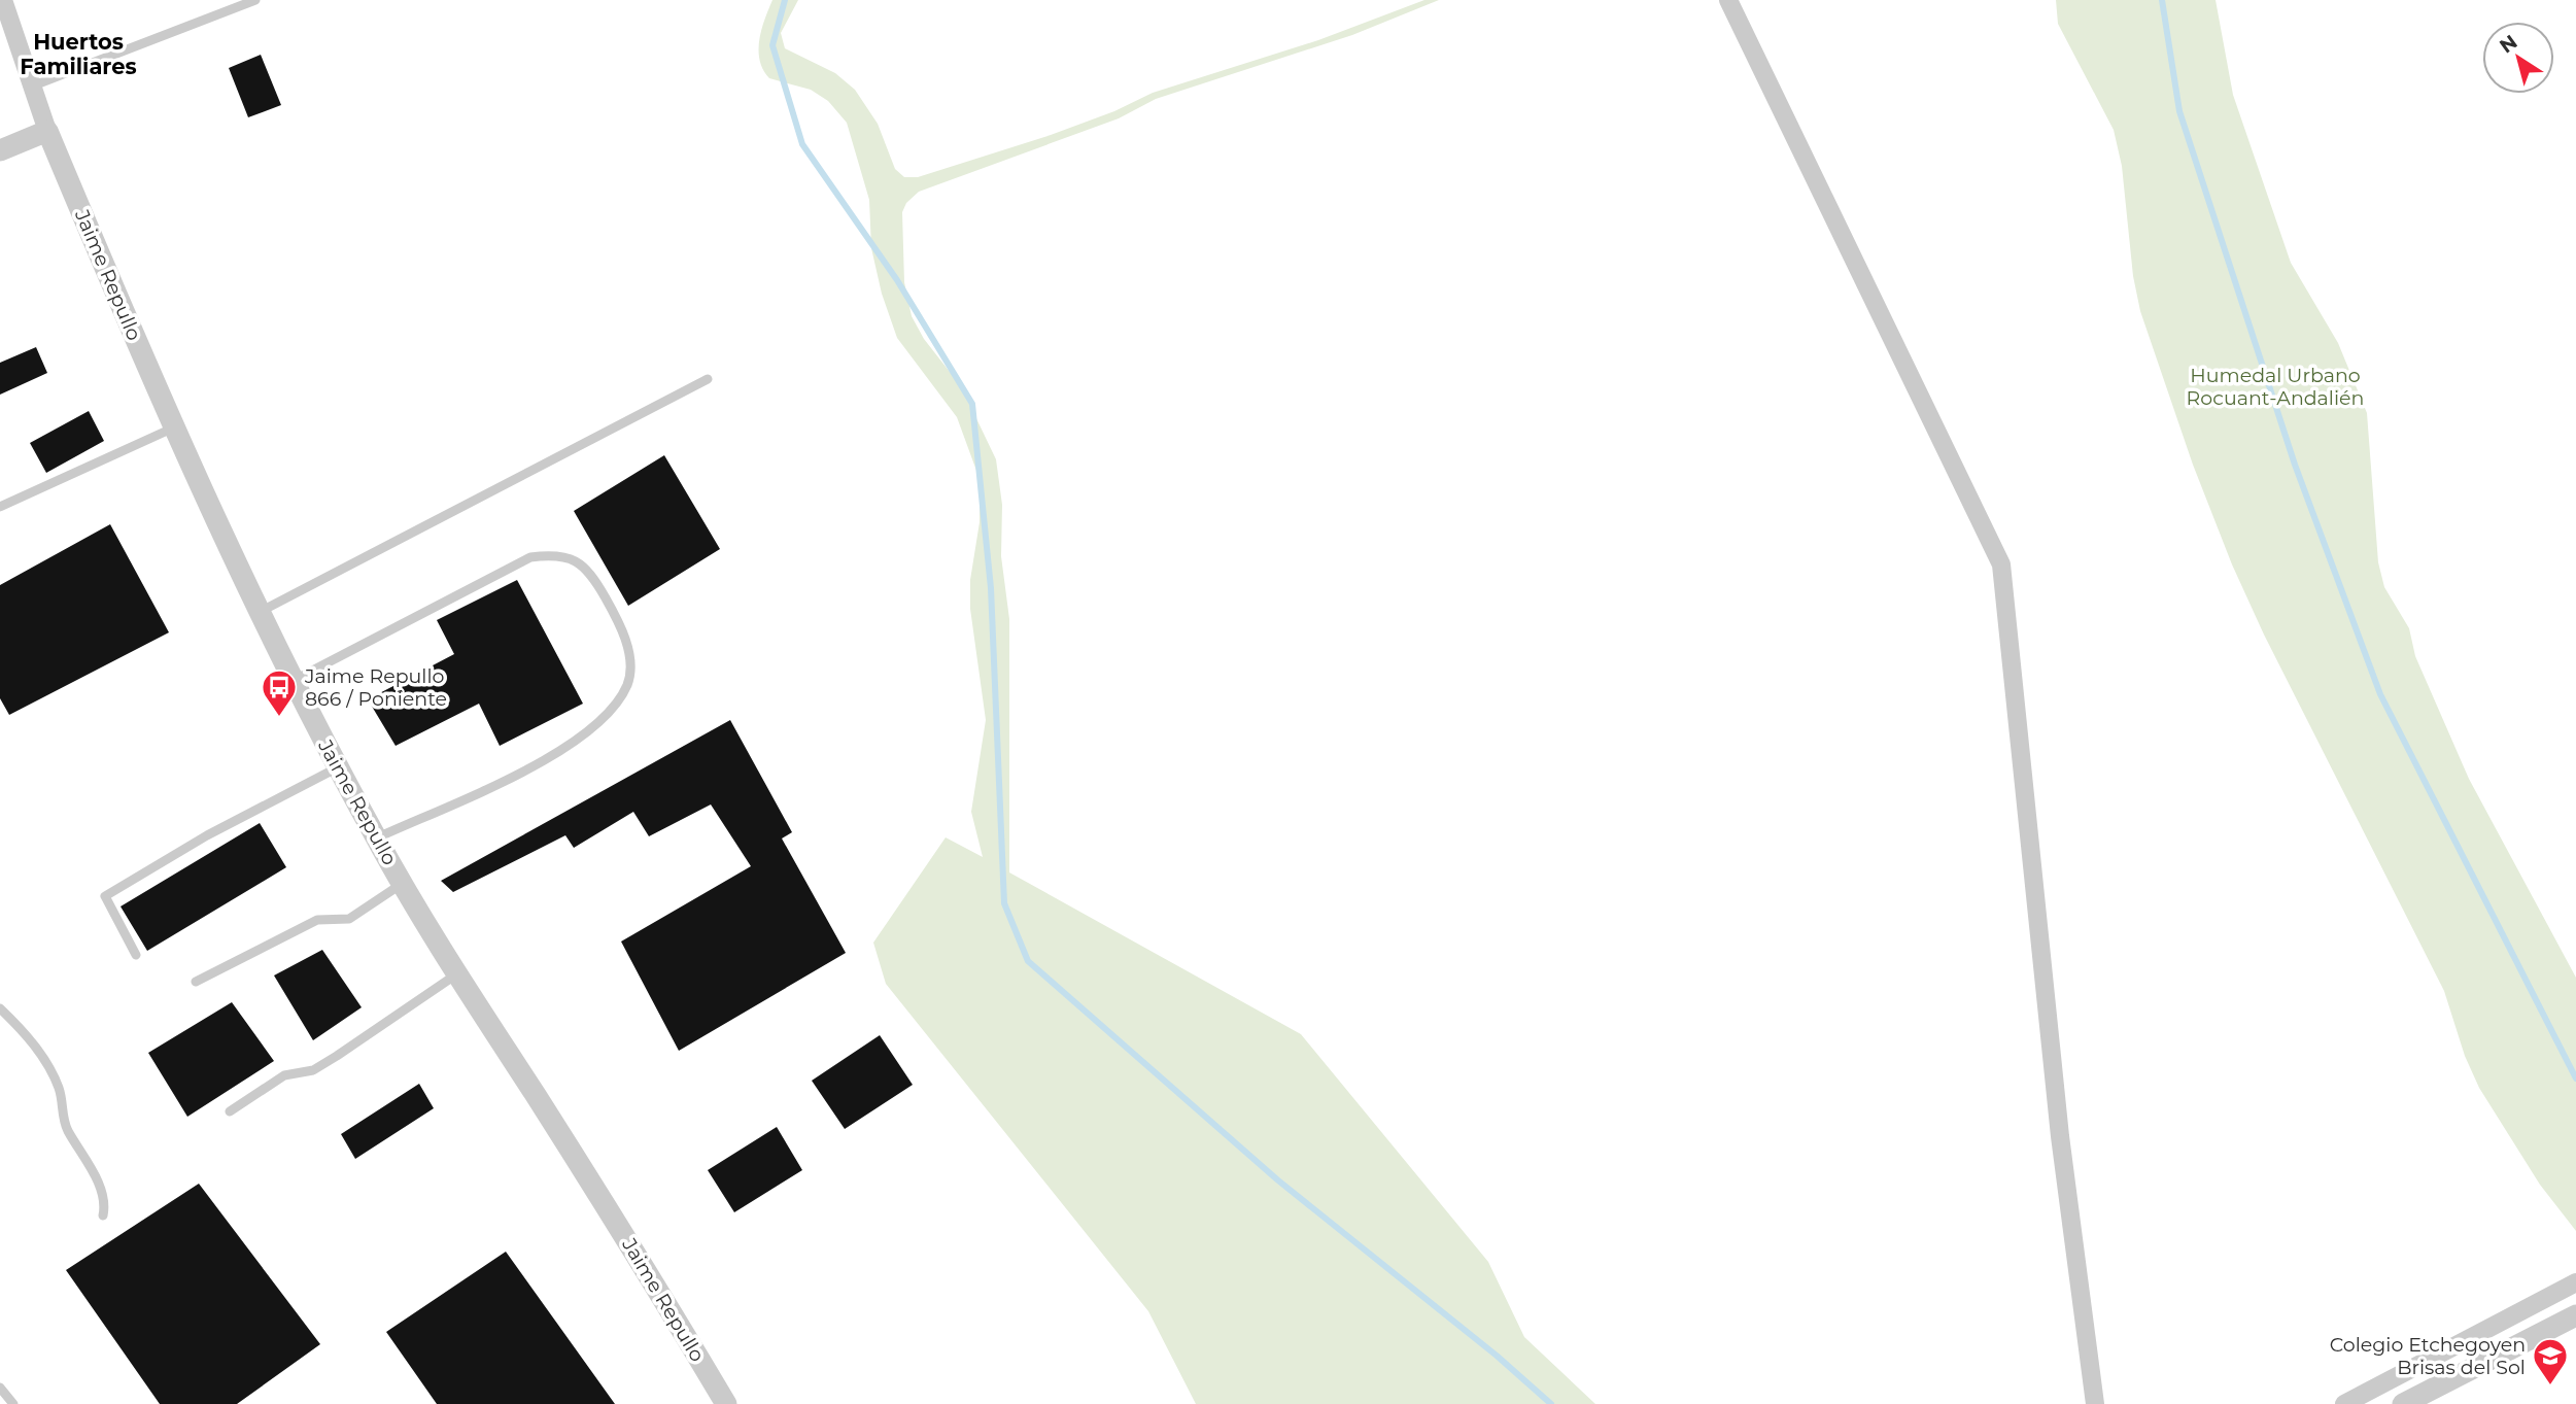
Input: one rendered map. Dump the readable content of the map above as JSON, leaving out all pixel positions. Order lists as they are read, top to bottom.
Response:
{
  "streets": {
    "street": ["Jaime Repullo"]
  },
  "districts": ["Huertos Familiares"],
  "parks": ["Humedal Urbano Rocuant-Andalién"],
  "places": {
    "bus stop": ["Jaime Repullo 866 / Poniente"],
    "school or university": ["Colegio Etchegoyen Brisas del Sol"]
  },
  "north": "top left"
}
